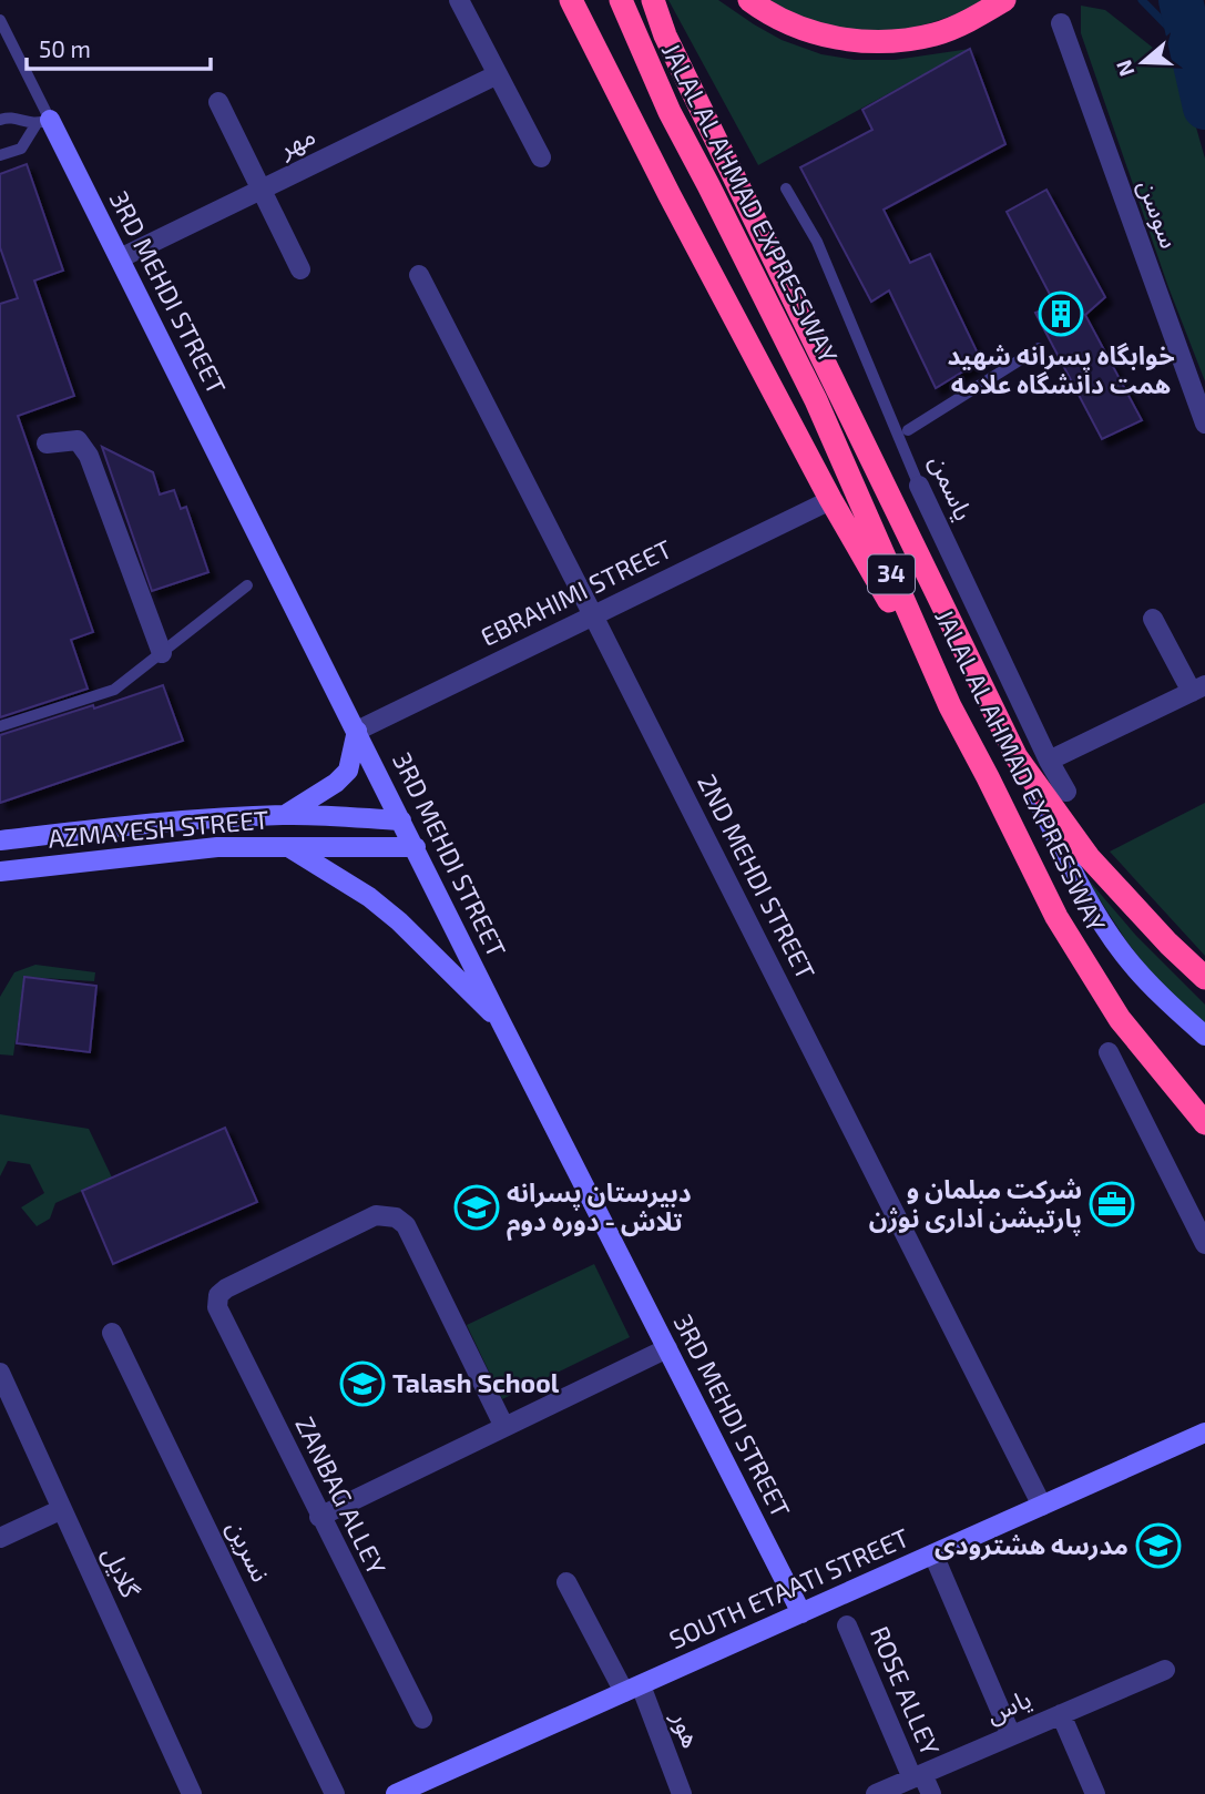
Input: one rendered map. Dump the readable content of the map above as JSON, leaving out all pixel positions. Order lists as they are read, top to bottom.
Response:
{
  "streets": {
    "highway": ["JALAL AL AHMAD EXPRESSWAY", "34"],
    "street": [
      "مهر",
      "سوسن",
      "3RD MEHDI STREET",
      "یاسمن",
      "EBRAHIMI STREET",
      "AZMAYESH STREET",
      "2ND MEHDI STREET",
      "ZANBAG ALLEY",
      "نسرین",
      "گلایل",
      "SOUTH ETAATI STREET",
      "ROSE ALLEY",
      "یاس",
      "هور"
    ]
  },
  "crossings": [
    ["مهر", "3RD MEHDI STREET"],
    ["3RD MEHDI STREET", "EBRAHIMI STREET"],
    ["3RD MEHDI STREET", "AZMAYESH STREET"],
    ["3RD MEHDI STREET", "SOUTH ETAATI STREET"],
    ["EBRAHIMI STREET", "2ND MEHDI STREET"],
    ["2ND MEHDI STREET", "SOUTH ETAATI STREET"],
    ["SOUTH ETAATI STREET", "هور"],
    ["ROSE ALLEY", "یاس"]
  ],
  "places": {
    "building": ["خوابگاه پسرانه شهید همت دانشگاه علامه"],
    "office": ["شرکت مبلمان و پارتیشن اداری نوژن"],
    "school or university": ["دبیرستان پسرانه تلاش - دوره دوم", "Talash School", "مدرسه هشترودی"]
  },
  "scale_bar": "50 m",
  "north": "left"
}
